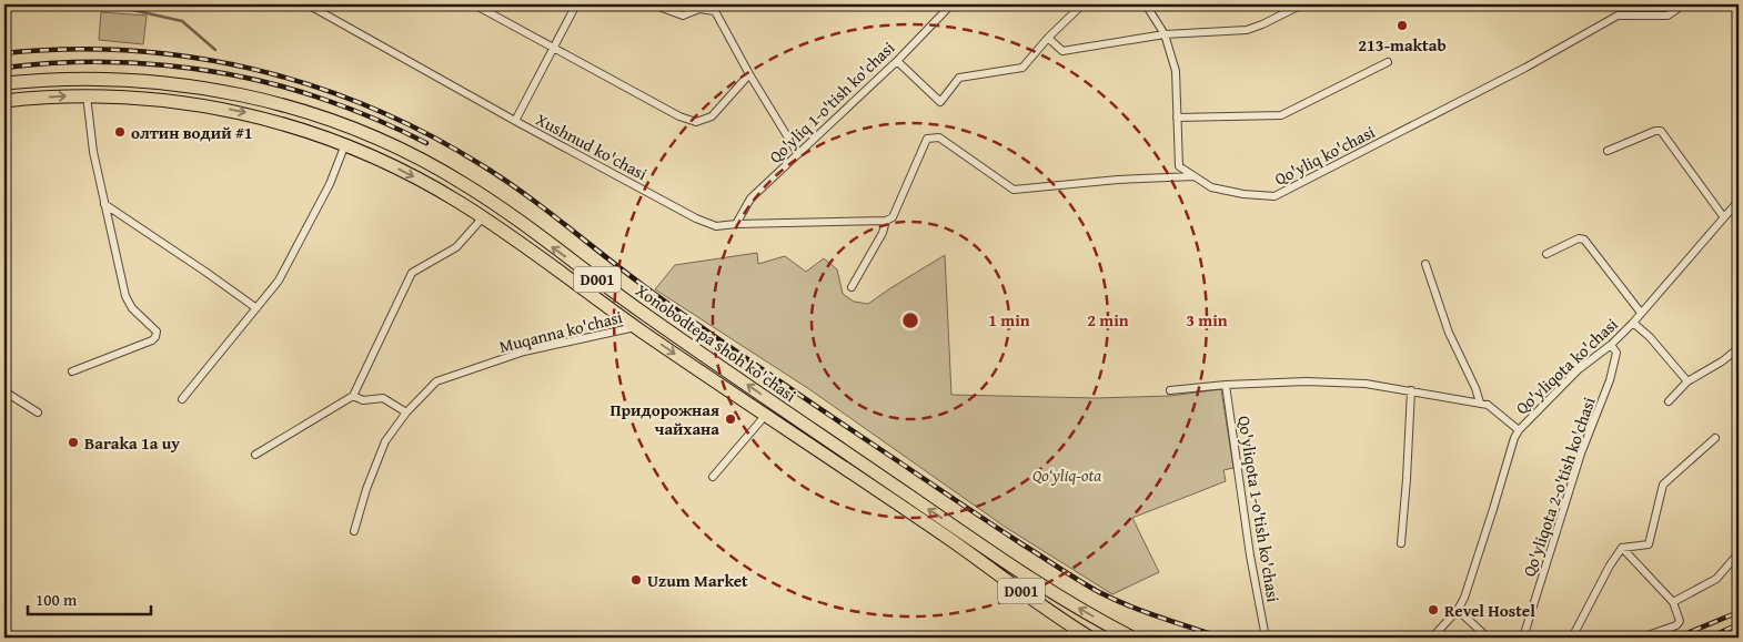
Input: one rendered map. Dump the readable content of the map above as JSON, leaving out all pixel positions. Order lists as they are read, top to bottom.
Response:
{
  "streets": {
    "highway": ["D001", "Xonobodtepa shoh ko'chasi"],
    "street": [
      "Qo'yliq 1-o'tish ko'chasi",
      "Xushnud ko'chasi",
      "Qo'yliq ko'chasi",
      "Muqanna ko'chasi",
      "Qo'yliqota ko'chasi",
      "Qo'yliqota 2-o'tish ko'chasi",
      "Qo'yliqota 1-o'tish ko'chasi"
    ]
  },
  "crossings": [
    ["Qo'yliq 1-o'tish ko'chasi", "Xushnud ko'chasi"],
    ["Muqanna ko'chasi", "Xonobodtepa shoh ko'chasi"],
    ["Qo'yliqota ko'chasi", "Qo'yliqota 2-o'tish ko'chasi"]
  ],
  "parks": ["Qo‘yliq-ota"],
  "places": [
    "213-maktab",
    "олтин водий #1",
    "Придорожная чайхана",
    "Baraka 1a uy",
    "Uzum Market",
    "Revel Hostel"
  ],
  "scale_bar": "100 m",
  "rings": ["1 min", "2 min", "3 min"]
}
